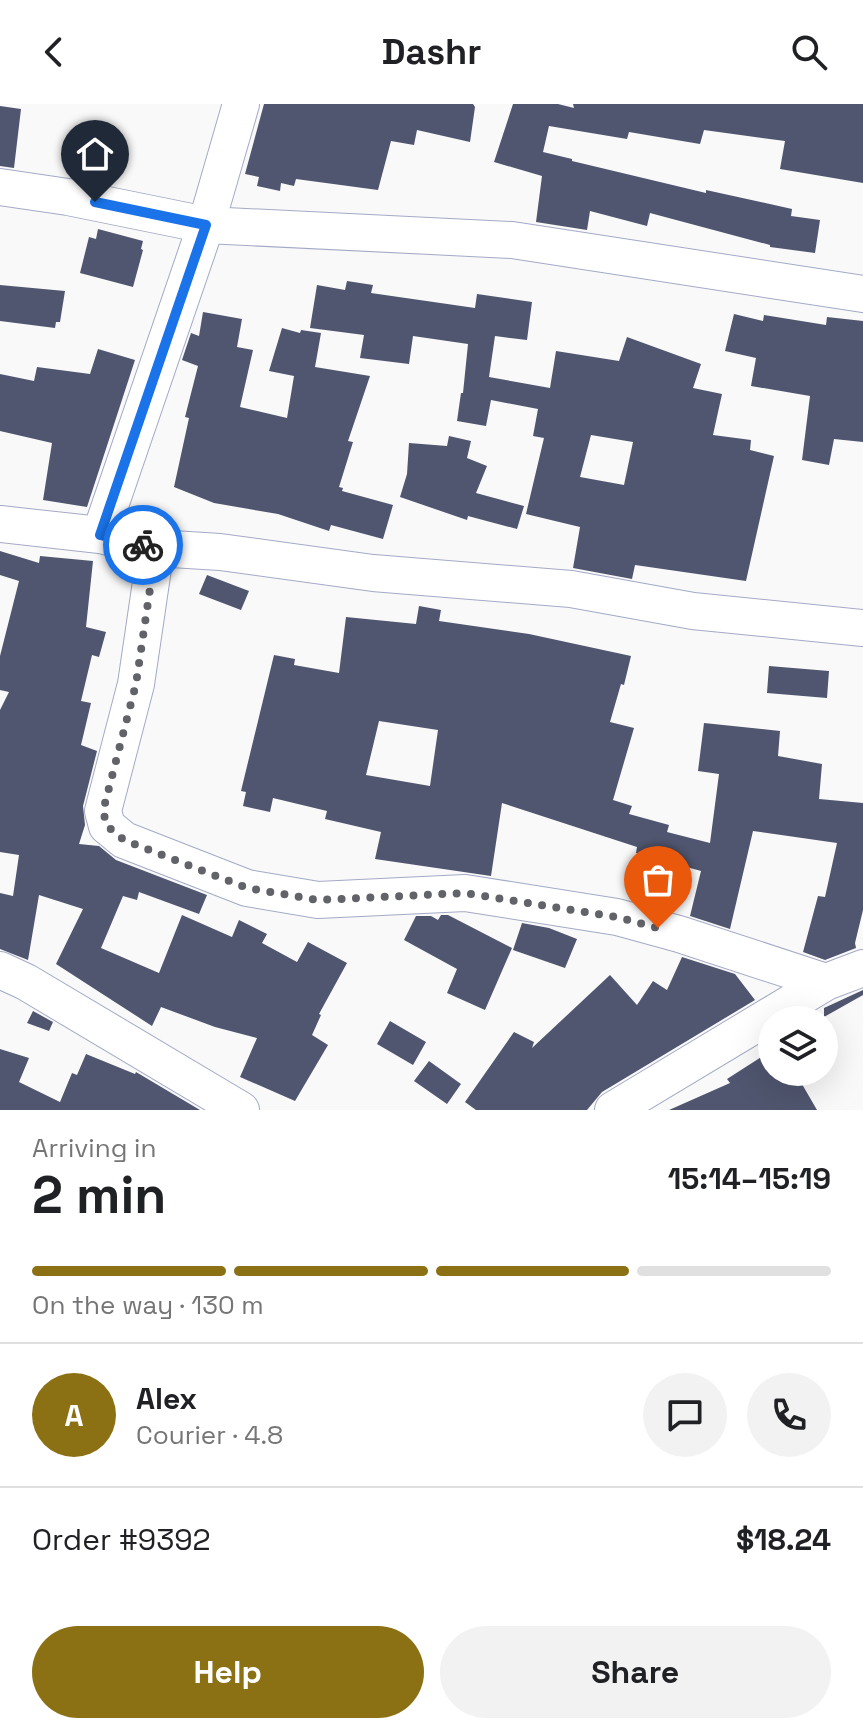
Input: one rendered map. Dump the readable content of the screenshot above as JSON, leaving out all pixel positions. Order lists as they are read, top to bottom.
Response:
{
  "page": {
    "header": "Dashr",
    "heading": ["2 min", "Arriving in", "15:14–15:19"],
    "panel": [
      "Alex",
      "Courier · 4.8",
      "Order #9392",
      "$18.24"
    ],
    "bar": "On the way · 130 m",
    "round": "A",
    "buttons": ["Help", "Share"]
  }
}
